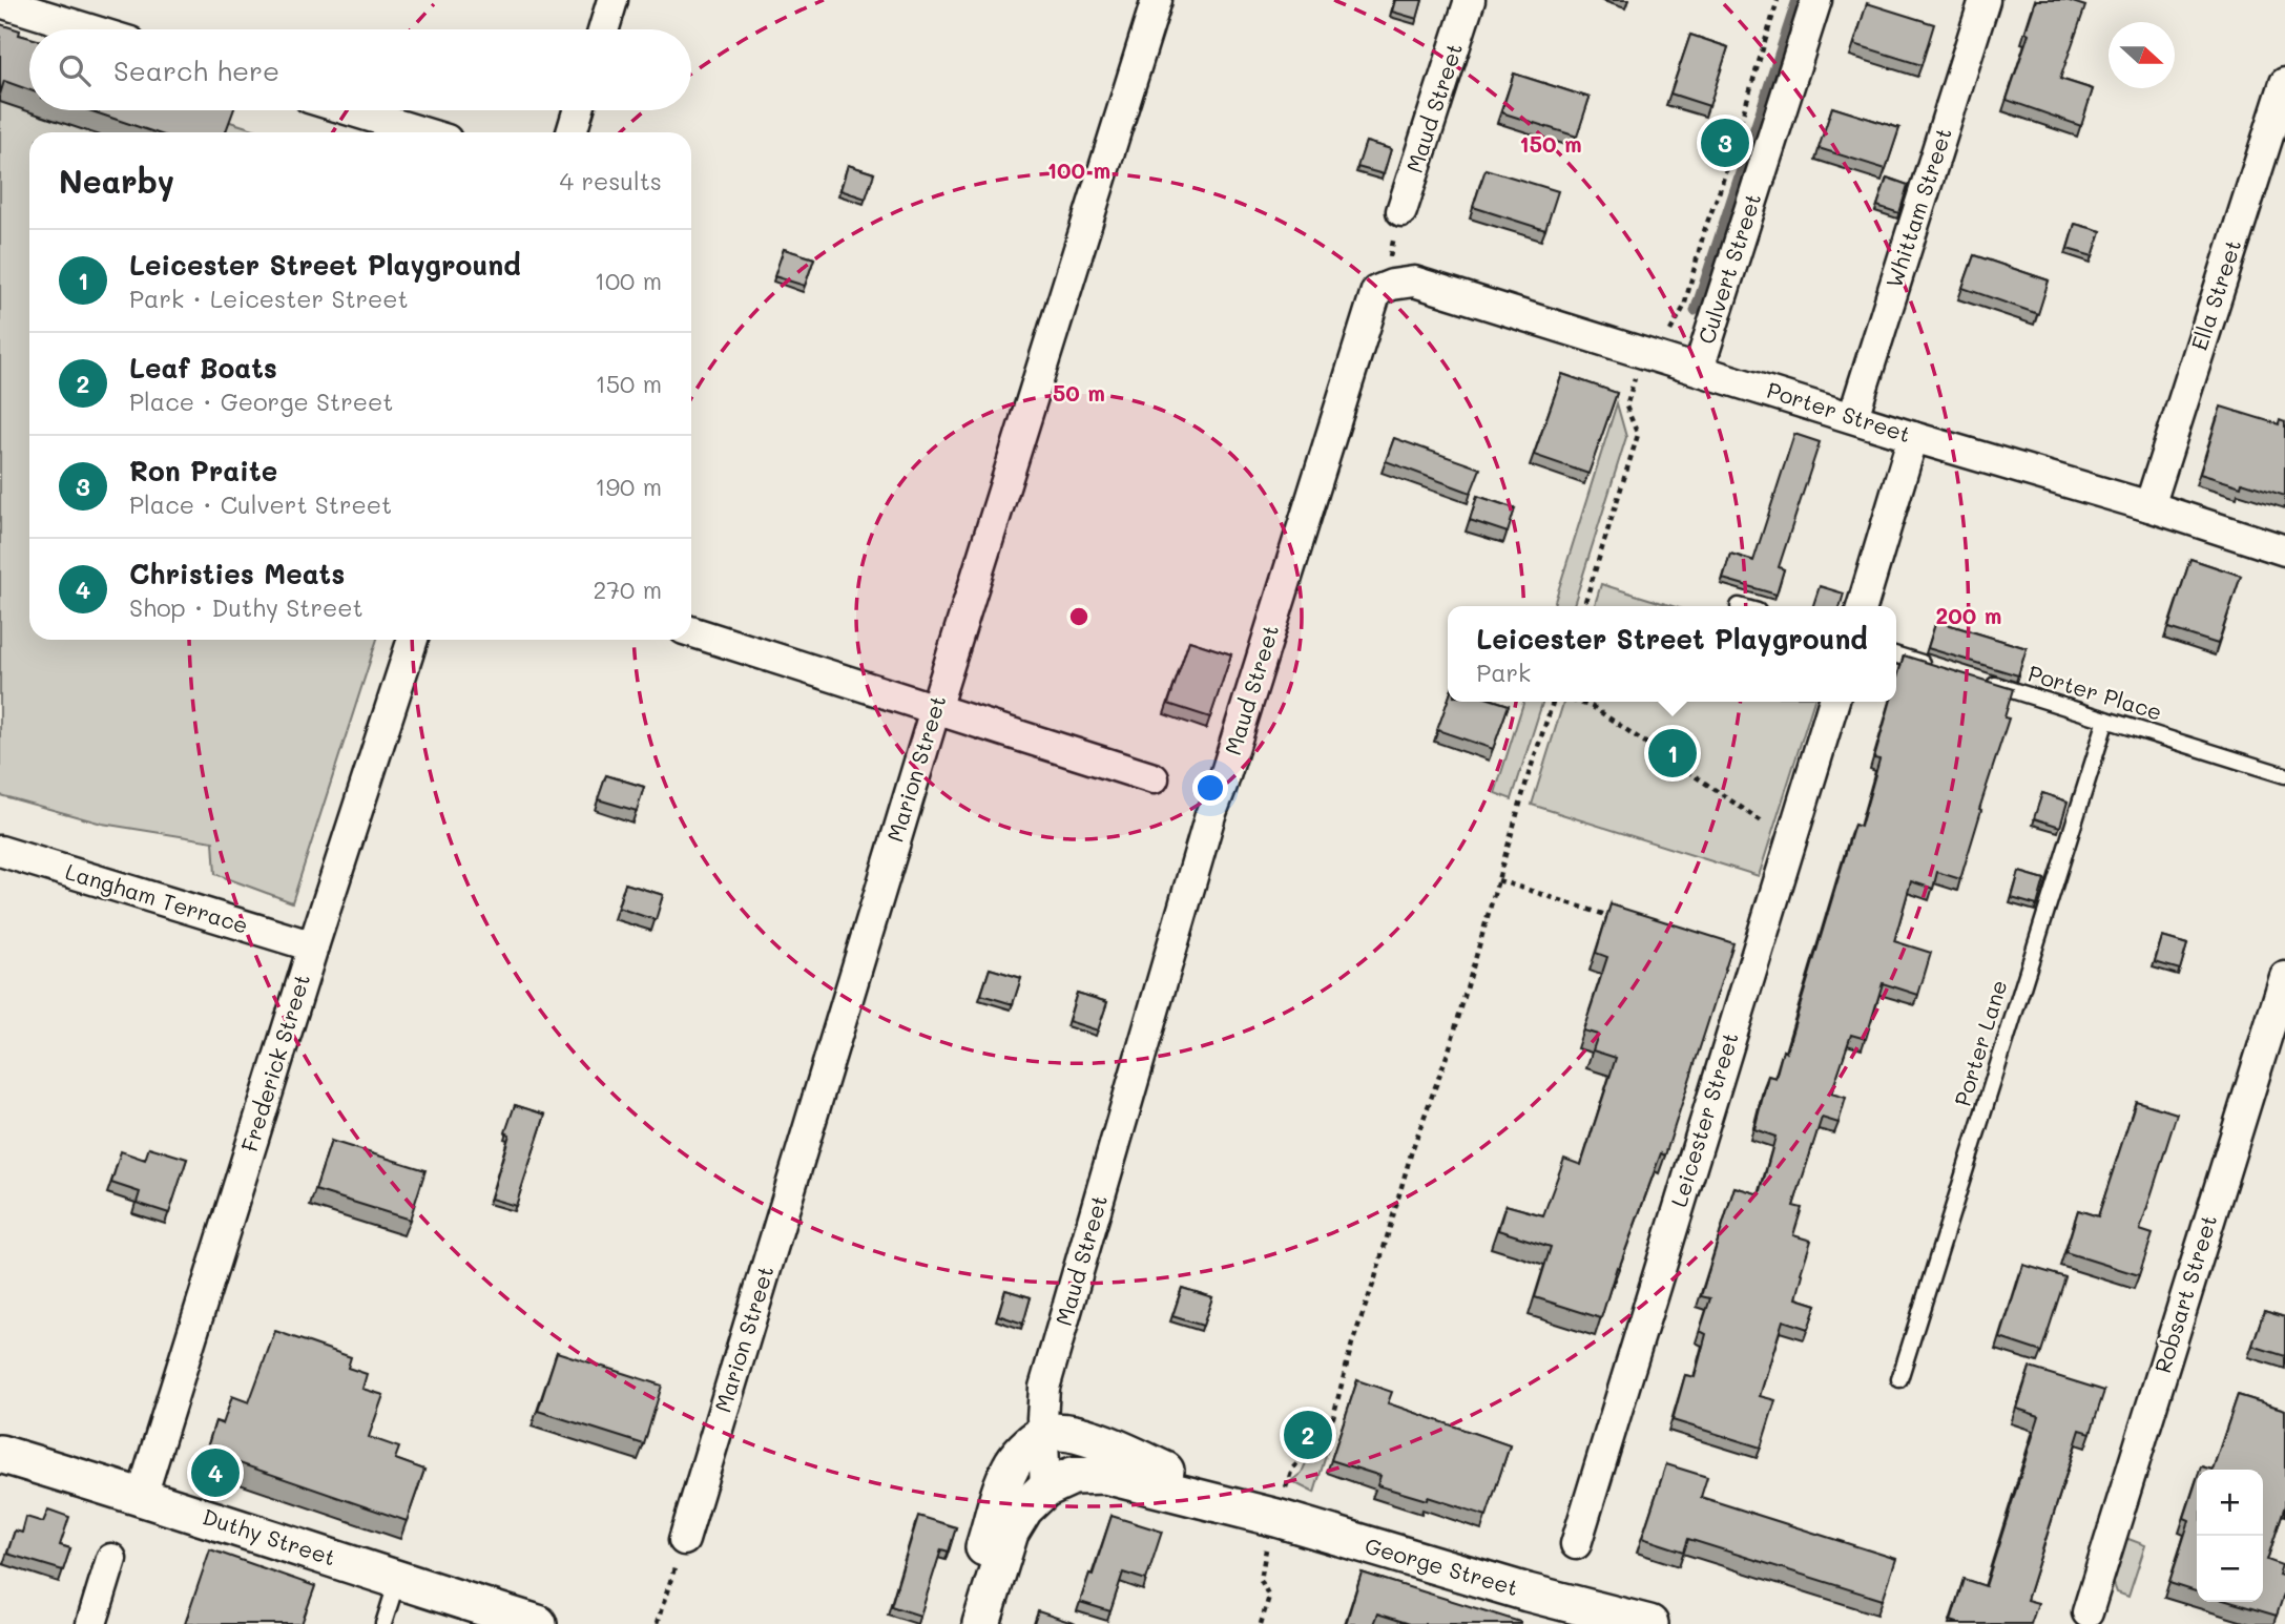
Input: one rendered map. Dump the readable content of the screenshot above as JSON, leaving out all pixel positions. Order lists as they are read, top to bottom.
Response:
{
  "streets": {
    "street": [
      "Maud Street",
      "Whittam Street",
      "Culvert Street",
      "Ella Street",
      "Porter Street",
      "Marion Street",
      "Langham Terrace",
      "Frederick Street",
      "Leicester Street",
      "Robsart Street",
      "Duthy Street",
      "George Street"
    ],
    "lane": ["Porter Place", "Porter Lane"]
  },
  "crossings": [
    ["Maud Street", "Porter Street"],
    ["Maud Street", "George Street"],
    ["Whittam Street", "Porter Street"],
    ["Culvert Street", "Porter Street"],
    ["Ella Street", "Porter Street"],
    ["Porter Place", "Porter Lane"],
    ["Langham Terrace", "Frederick Street"],
    ["Frederick Street", "Duthy Street"]
  ],
  "north": "right",
  "page": {
    "search": "Search here",
    "pins": [
      "3",
      "1",
      "2",
      "4"
    ],
    "heading": ["Nearby", "4 results"],
    "list": [
      {
        "mark": "1",
        "name": "Leicester Street Playground",
        "note": "Park · Leicester Street",
        "value": "100 m"
      },
      {
        "mark": "2",
        "name": "Leaf Boats",
        "note": "Place · George Street",
        "value": "150 m"
      },
      {
        "mark": "3",
        "name": "Ron Praite",
        "note": "Place · Culvert Street",
        "value": "190 m"
      },
      {
        "mark": "4",
        "name": "Christies Meats",
        "note": "Shop · Duthy Street",
        "value": "270 m"
      }
    ],
    "popup": ["Leicester Street Playground", "Park"],
    "map_buttons": ["+", "−"]
  },
  "rings": [
    "150 m",
    "100 m",
    "50 m",
    "200 m"
  ]
}
